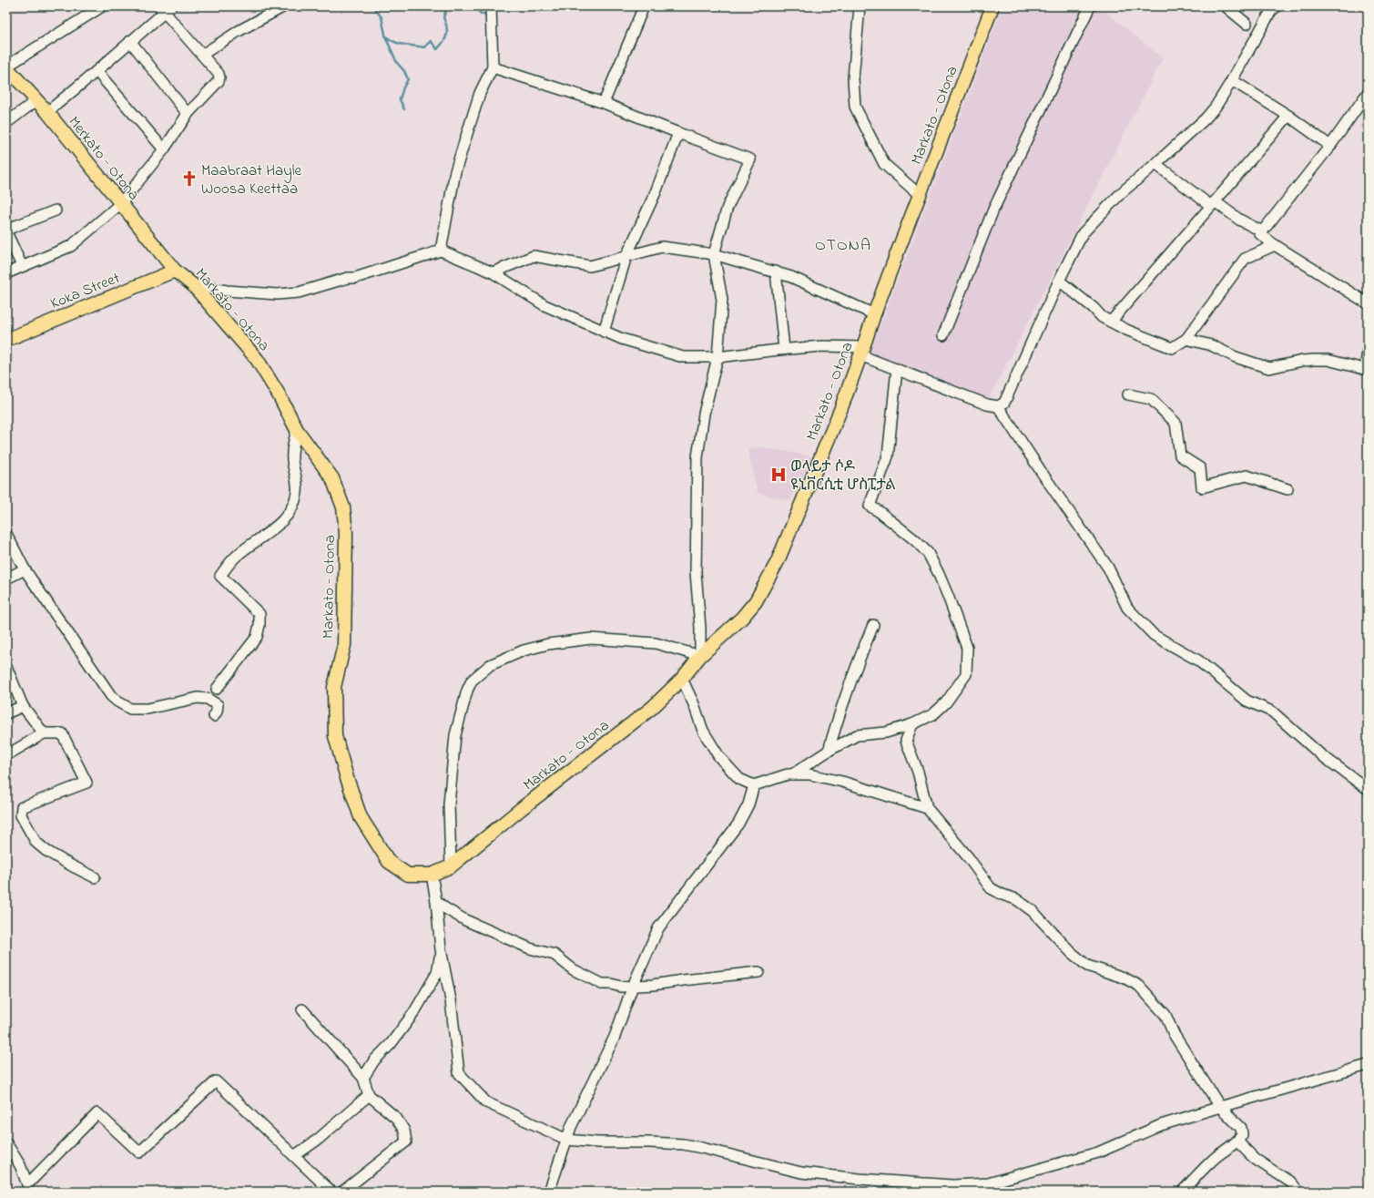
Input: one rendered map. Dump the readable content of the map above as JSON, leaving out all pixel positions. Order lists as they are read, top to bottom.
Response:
{
  "streets": {
    "main road": ["Markato - Otona", "Merkato - Otona", "Koka Street"]
  },
  "crossings": [
    ["Markato - Otona", "Merkato - Otona"],
    ["Markato - Otona", "Koka Street"],
    ["Merkato - Otona", "Koka Street"]
  ],
  "districts": ["OTONA"],
  "places": {
    "church": ["Maabraat Hayle Woosa Keettaa"],
    "hospital": ["ወላይታ ሶዶ ዩኒቨርሲቲ ሆስፒታል"]
  }
}
